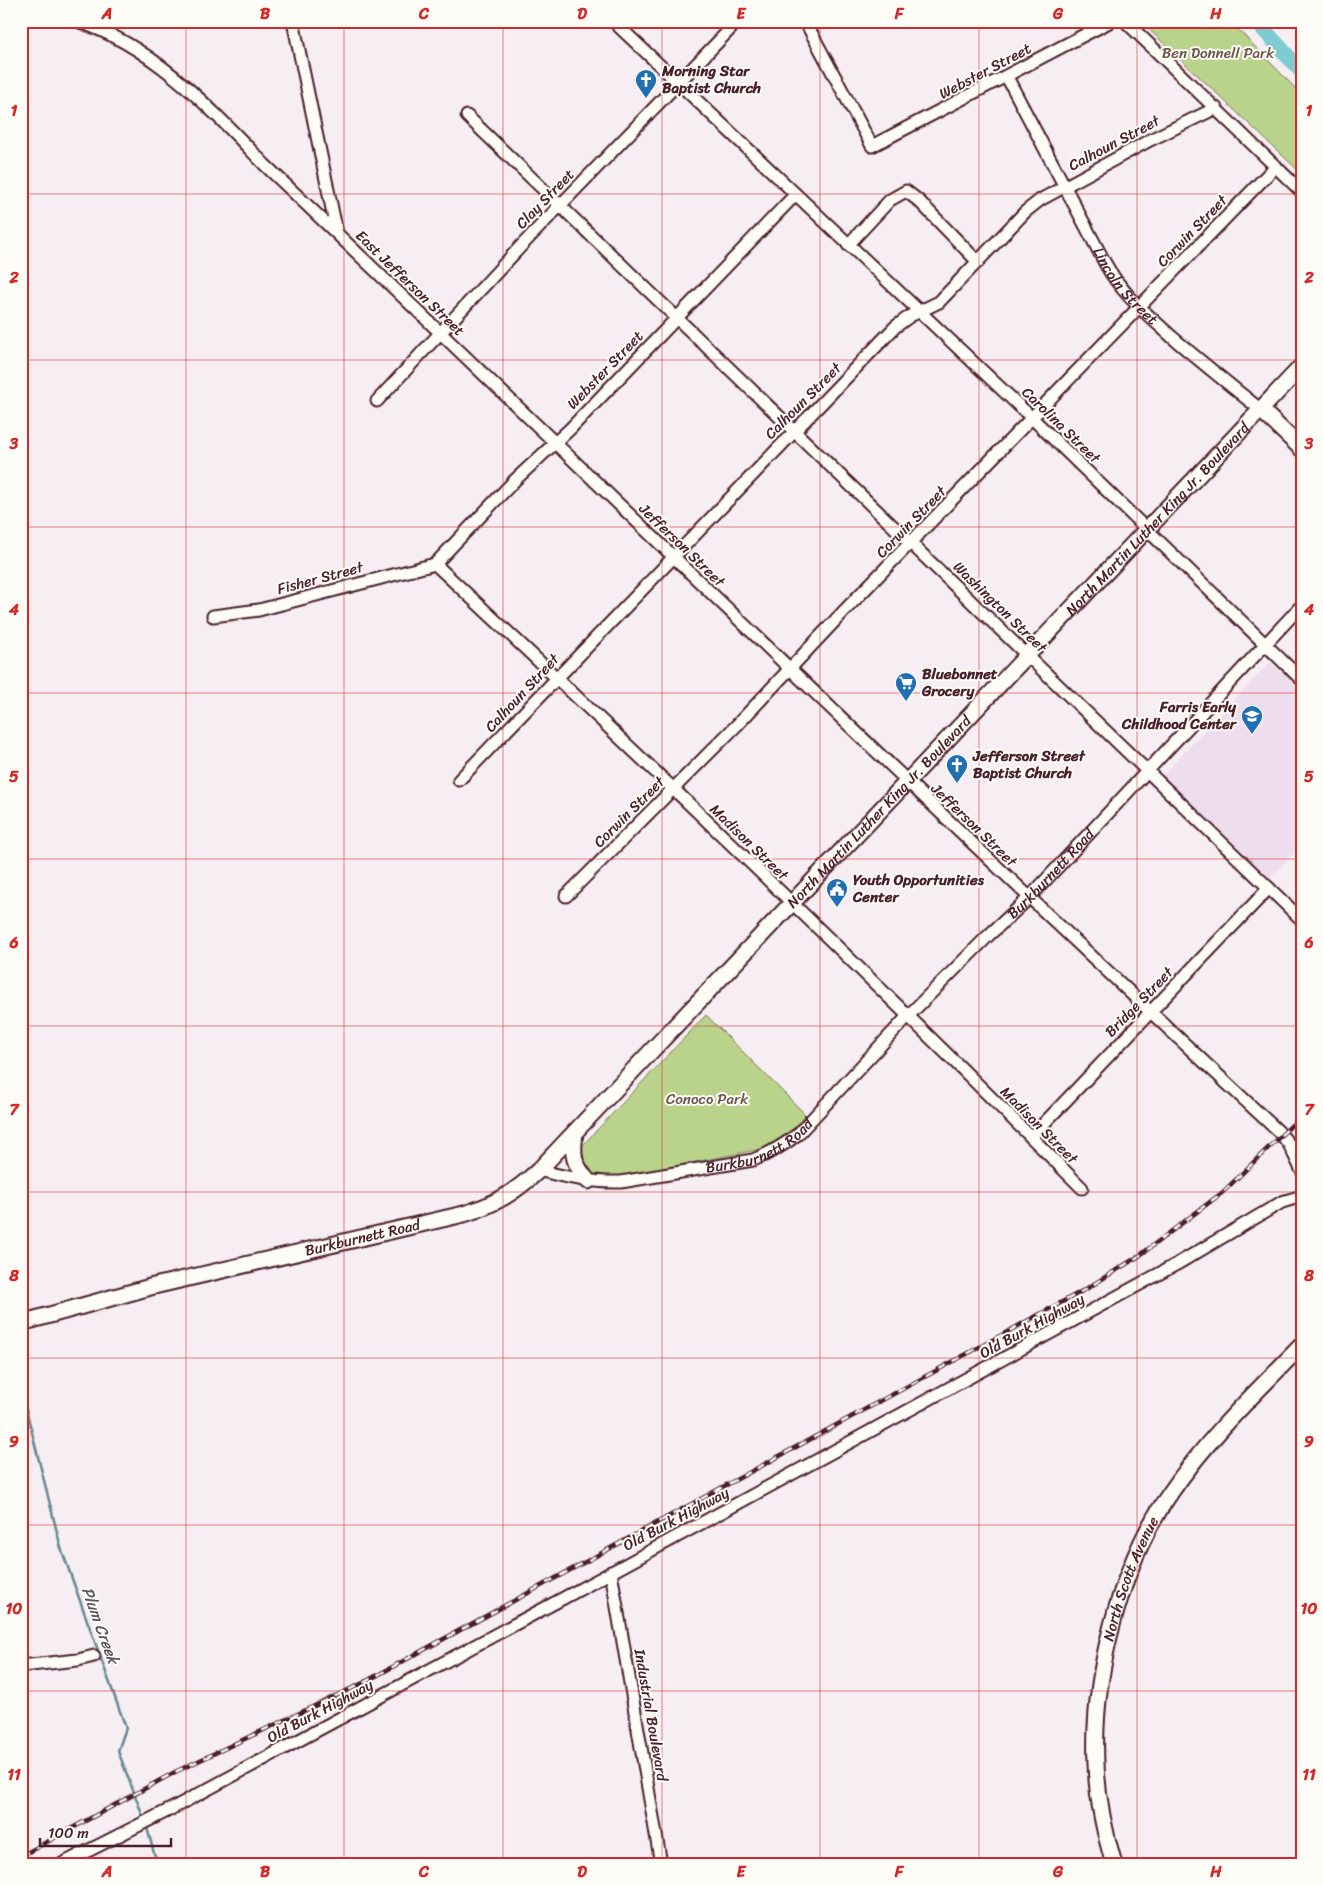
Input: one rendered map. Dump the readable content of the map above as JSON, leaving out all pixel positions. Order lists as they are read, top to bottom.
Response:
{
  "streets": {
    "main road": [
      "Lincoln Street",
      "North Martin Luther King Jr. Boulevard",
      "Burkburnett Road",
      "North Scott Avenue"
    ],
    "street": [
      "Webster Street",
      "Calhoun Street",
      "Clay Street",
      "Corwin Street",
      "East Jefferson Street",
      "Carolina Street",
      "Jefferson Street",
      "Fisher Street",
      "Washington Street",
      "Madison Street",
      "Bridge Street",
      "Old Burk Highway",
      "Industrial Boulevard"
    ]
  },
  "crossings": [
    ["Webster Street", "East Jefferson Street"],
    ["Webster Street", "Lincoln Street"],
    ["Webster Street", "Carolina Street"],
    ["Webster Street", "Jefferson Street"],
    ["Webster Street", "Fisher Street"],
    ["Webster Street", "Washington Street"],
    ["Webster Street", "Madison Street"],
    ["Calhoun Street", "Lincoln Street"],
    ["Calhoun Street", "Carolina Street"],
    ["Calhoun Street", "Jefferson Street"],
    ["Calhoun Street", "Washington Street"],
    ["Calhoun Street", "Madison Street"],
    ["Clay Street", "East Jefferson Street"],
    ["Clay Street", "Carolina Street"],
    ["Clay Street", "Washington Street"],
    ["Corwin Street", "Lincoln Street"],
    ["Corwin Street", "Carolina Street"],
    ["Corwin Street", "Jefferson Street"],
    ["Corwin Street", "Washington Street"],
    ["Corwin Street", "Madison Street"],
    ["East Jefferson Street", "Jefferson Street"],
    ["Lincoln Street", "North Martin Luther King Jr. Boulevard"],
    ["Carolina Street", "North Martin Luther King Jr. Boulevard"],
    ["Carolina Street", "Burkburnett Road"],
    ["North Martin Luther King Jr. Boulevard", "Jefferson Street"],
    ["North Martin Luther King Jr. Boulevard", "Washington Street"],
    ["North Martin Luther King Jr. Boulevard", "Madison Street"],
    ["North Martin Luther King Jr. Boulevard", "Burkburnett Road"],
    ["Jefferson Street", "Burkburnett Road"],
    ["Jefferson Street", "Bridge Street"],
    ["Fisher Street", "Madison Street"],
    ["Washington Street", "Burkburnett Road"],
    ["Washington Street", "Bridge Street"],
    ["Madison Street", "Burkburnett Road"],
    ["Madison Street", "Bridge Street"],
    ["Old Burk Highway", "Industrial Boulevard"]
  ],
  "water": ["Plum Creek"],
  "parks": ["Ben Donnell Park", "Conoco Park"],
  "places": {
    "church": ["Morning Star Baptist Church", "Jefferson Street Baptist Church"],
    "supermarket": ["Bluebonnet Grocery"],
    "school or university": ["Farris Early Childhood Center"],
    "public building": ["Youth Opportunities Center"]
  },
  "scale_bar": "100 m",
  "grid": {
    "columns": [
      "A",
      "B",
      "C",
      "D",
      "E",
      "F",
      "G",
      "H"
    ],
    "rows": [
      "1",
      "2",
      "3",
      "4",
      "5",
      "6",
      "7",
      "8",
      "9",
      "10",
      "11"
    ]
  }
}
